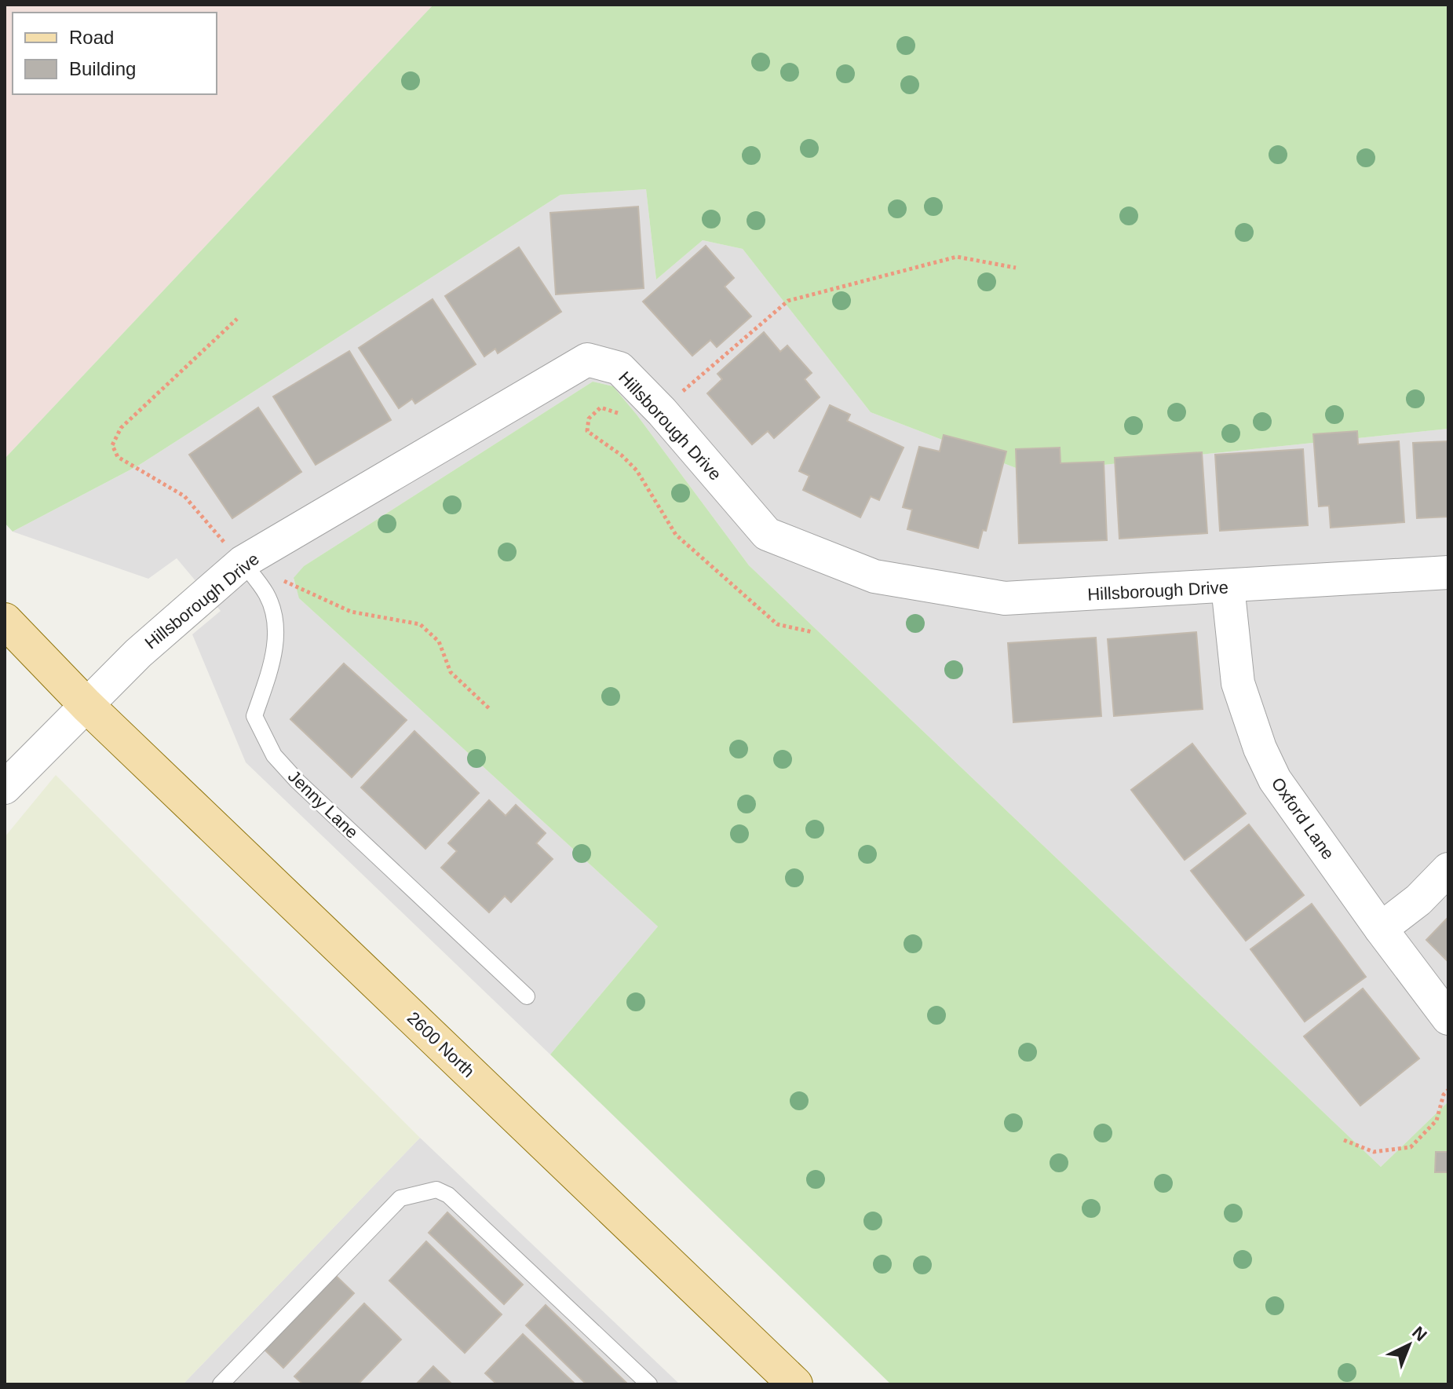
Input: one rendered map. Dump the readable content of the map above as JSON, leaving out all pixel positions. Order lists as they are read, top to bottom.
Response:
{
  "streets": {
    "main road": ["2600 North"],
    "street": ["Hillsborough Drive", "Oxford Lane"],
    "lane": ["Jenny Lane"]
  },
  "crossings": [
    ["Hillsborough Drive", "Jenny Lane"],
    ["Hillsborough Drive", "Oxford Lane"],
    ["Hillsborough Drive", "2600 North"]
  ],
  "legend": ["Road", "Building"],
  "north": "top right"
}
